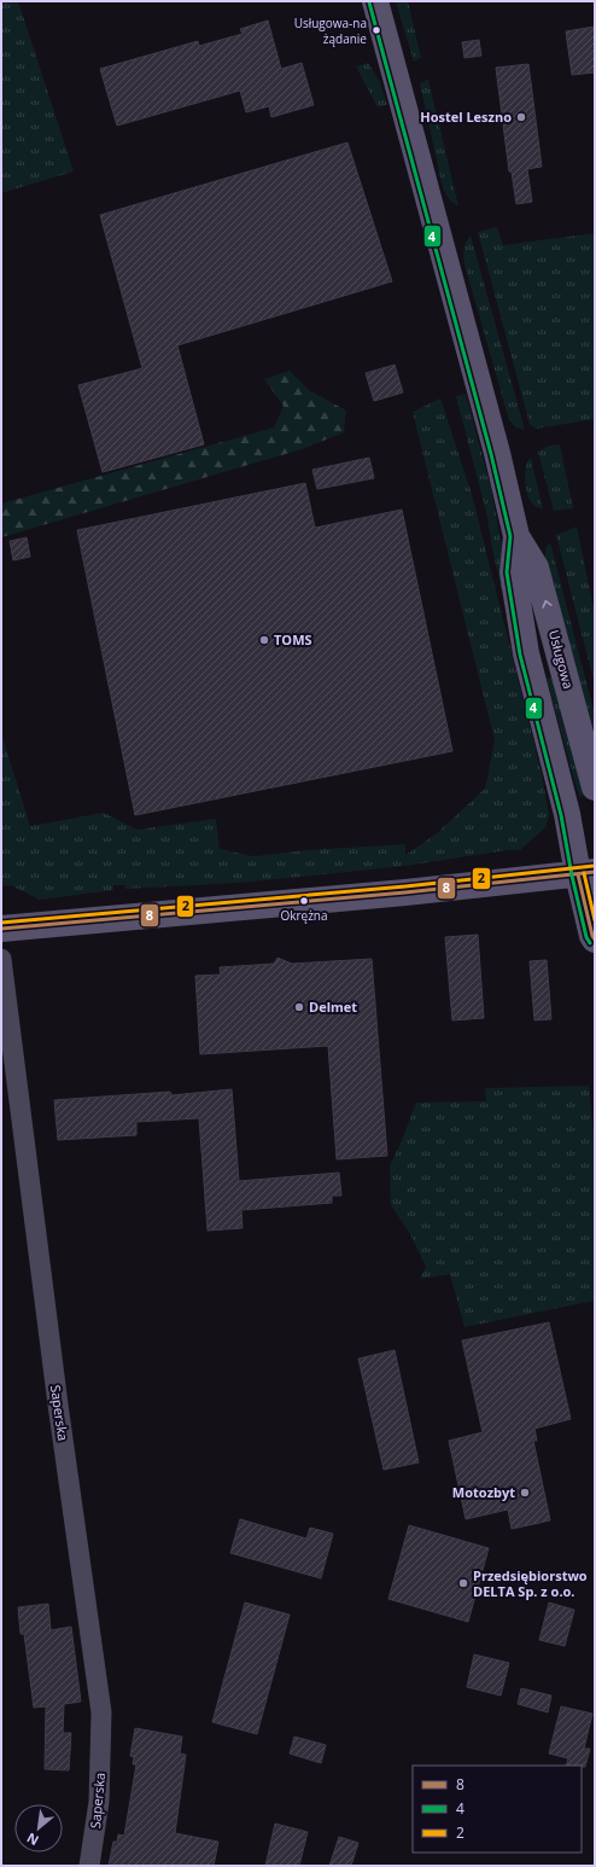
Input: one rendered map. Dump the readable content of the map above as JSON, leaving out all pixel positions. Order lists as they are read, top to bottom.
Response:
{
  "streets": {
    "street": ["Usługowa", "Saperska"]
  },
  "places": [
    "Usługowa-na żądanie",
    "Hostel Leszno",
    "TOMS",
    "Okrężna",
    "Delmet",
    "Motozbyt",
    "Przedsiębiorstwo DELTA Sp. z o.o."
  ],
  "lines": ["transit line 4", "transit line 2", "transit line 8"],
  "legend": ["8", "4", "2"],
  "north": "bottom left"
}
